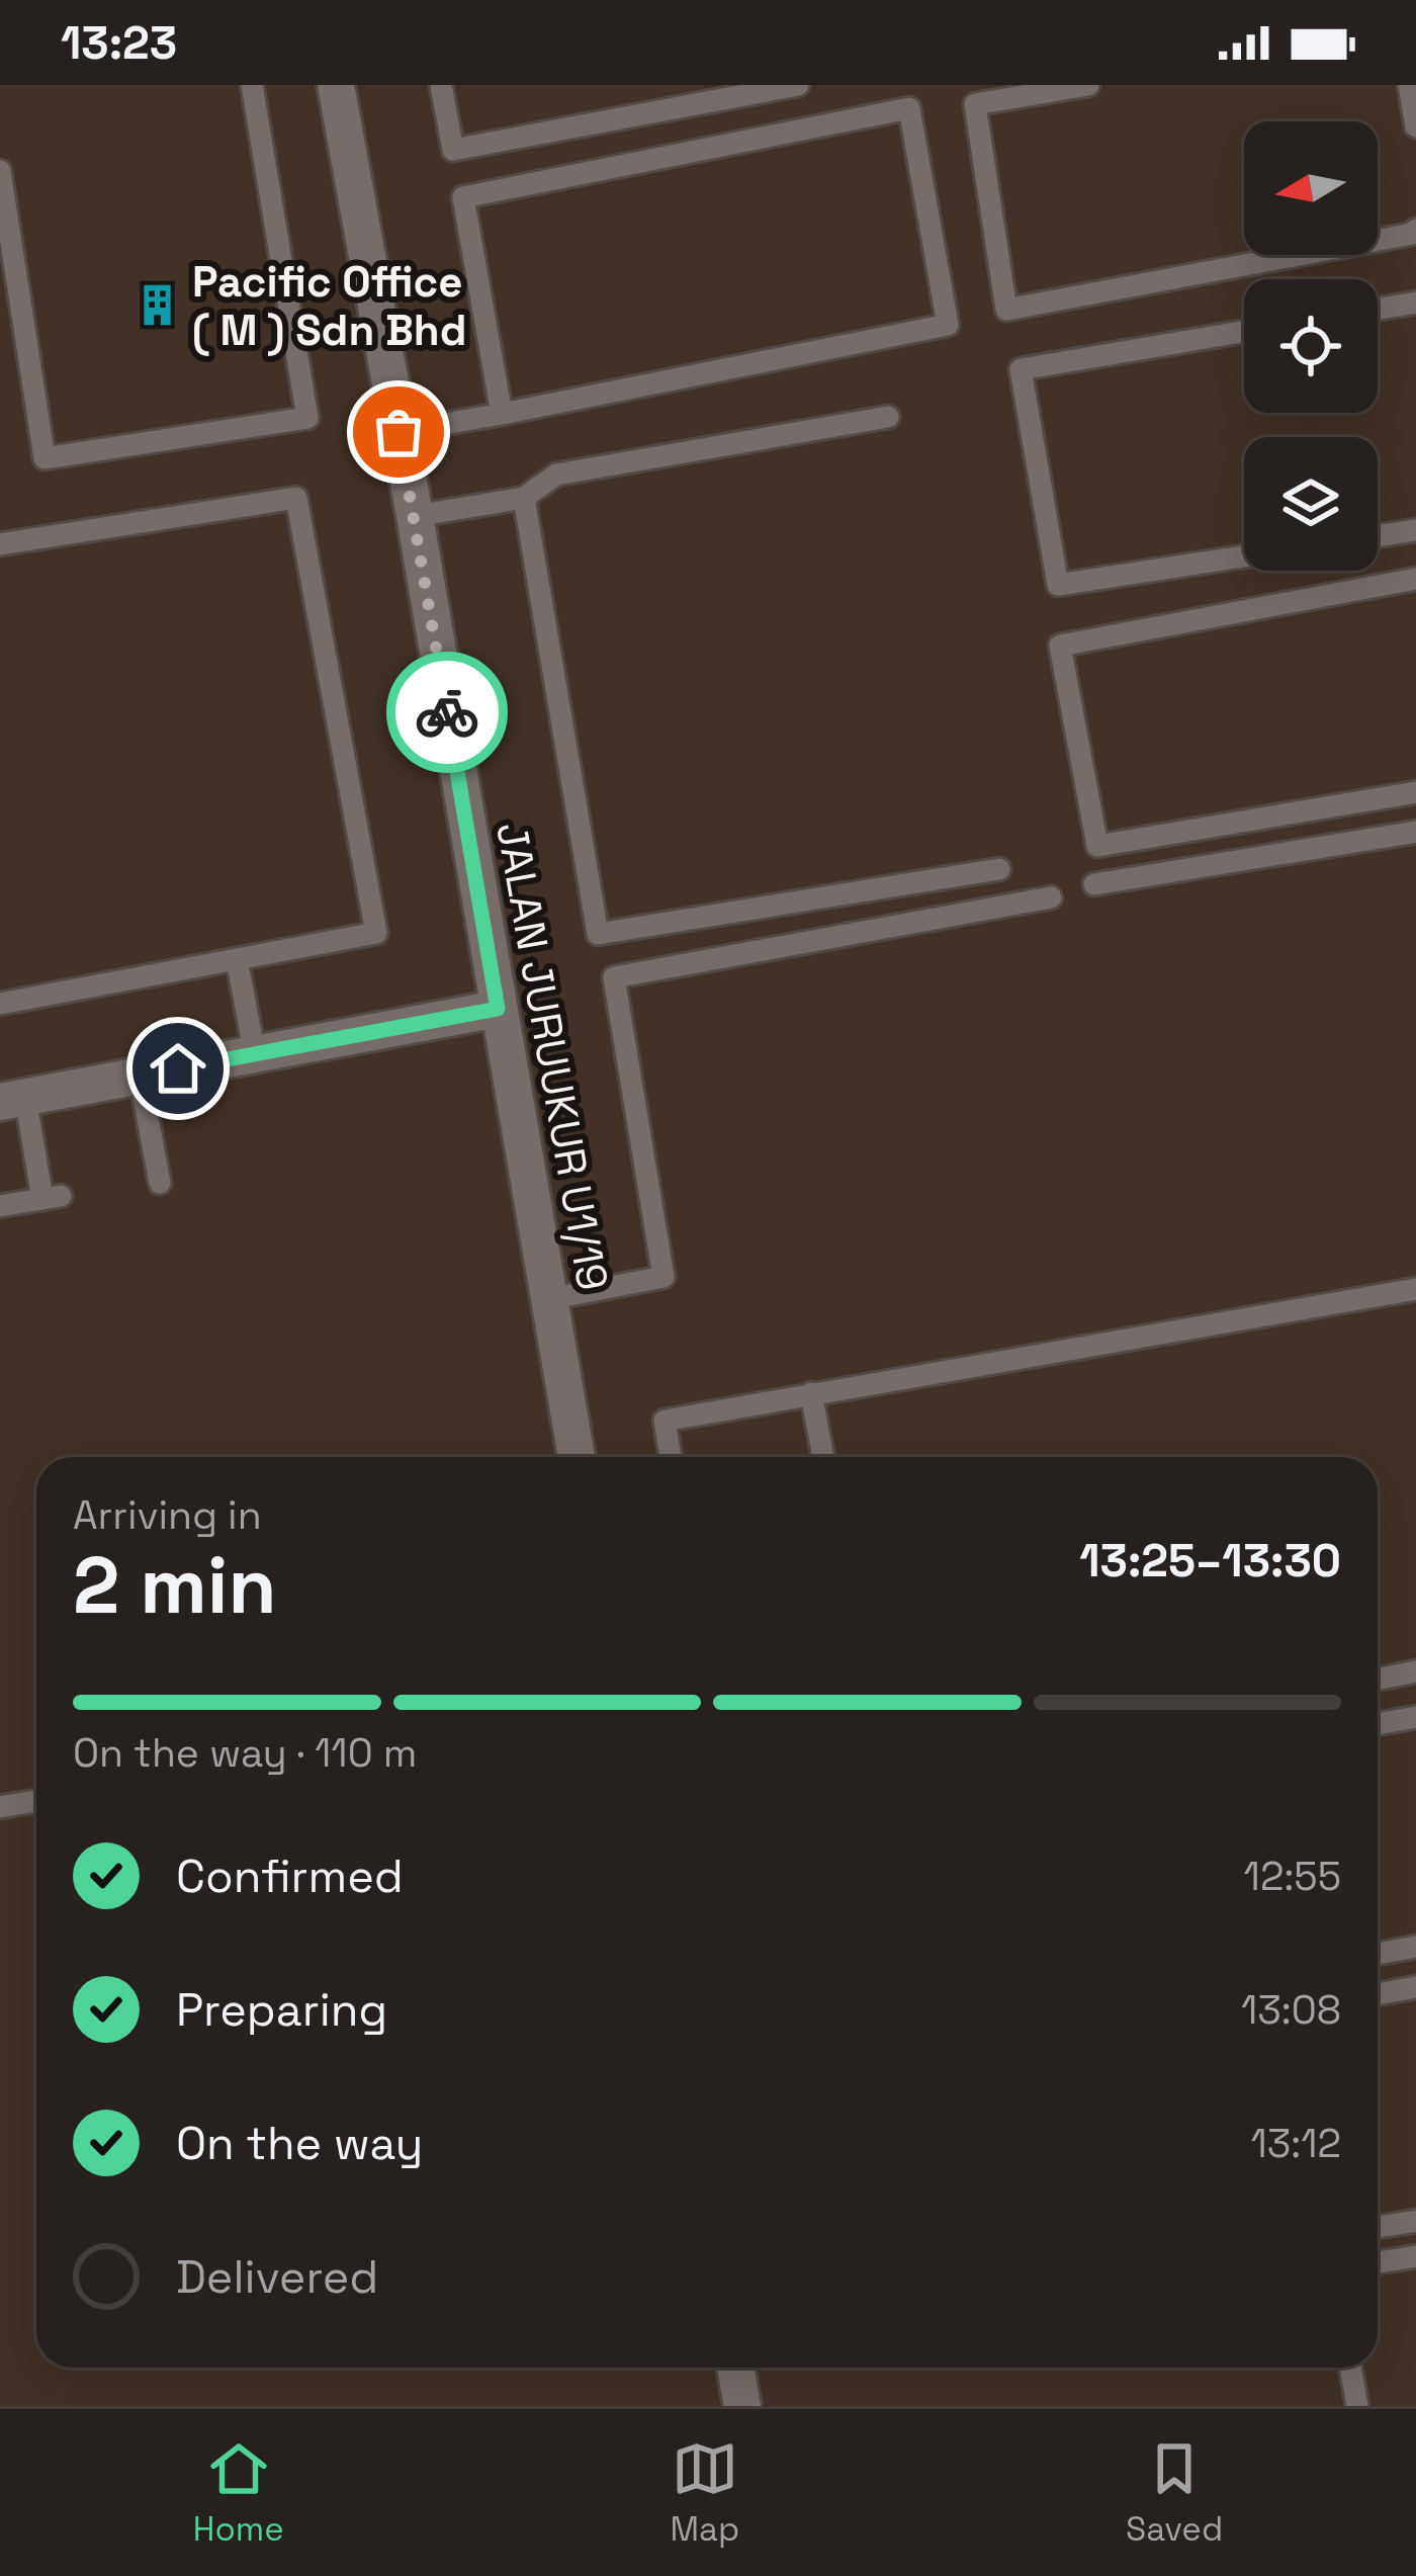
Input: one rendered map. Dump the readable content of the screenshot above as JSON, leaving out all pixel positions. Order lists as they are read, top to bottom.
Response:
{
  "streets": {
    "street": ["JALAN JURUUKUR U1/19"]
  },
  "places": {
    "building": ["Pacific Office ( M ) Sdn Bhd"]
  },
  "north": "left",
  "page": {
    "status": "13:23",
    "heading": ["2 min", "Arriving in", "13:25–13:30"],
    "bar": "On the way · 110 m",
    "list": [
      ["Confirmed", "12:55"],
      ["Preparing", "13:08"],
      ["On the way", "13:12"],
      "Delivered"
    ],
    "tabs": ["Home", "Map", "Saved"]
  }
}
